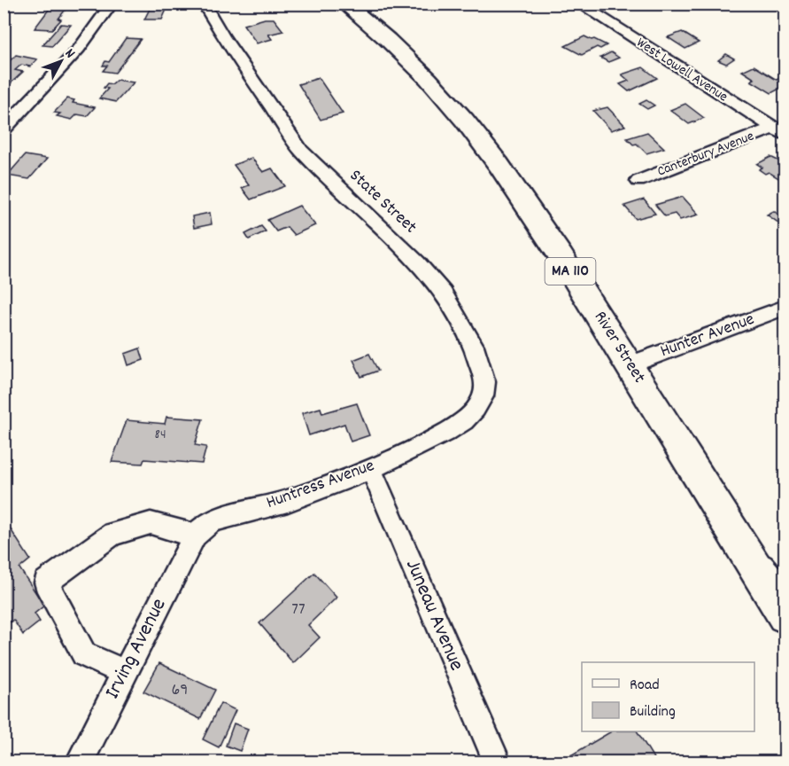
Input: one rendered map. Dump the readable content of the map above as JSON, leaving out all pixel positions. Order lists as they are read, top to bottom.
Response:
{
  "streets": {
    "main road": ["MA 110", "River Street"],
    "street": [
      "West Lowell Avenue",
      "Canterbury Avenue",
      "State Street",
      "Hunter Avenue",
      "Huntress Avenue",
      "Juneau Avenue",
      "Irving Avenue"
    ]
  },
  "crossings": [
    ["West Lowell Avenue", "Canterbury Avenue"],
    ["State Street", "Huntress Avenue"],
    ["Hunter Avenue", "River Street"],
    ["Huntress Avenue", "Juneau Avenue"],
    ["Huntress Avenue", "Irving Avenue"]
  ],
  "house_numbers": ["84", "77", "69"],
  "legend": ["Road", "Building"],
  "north": "top right"
}
